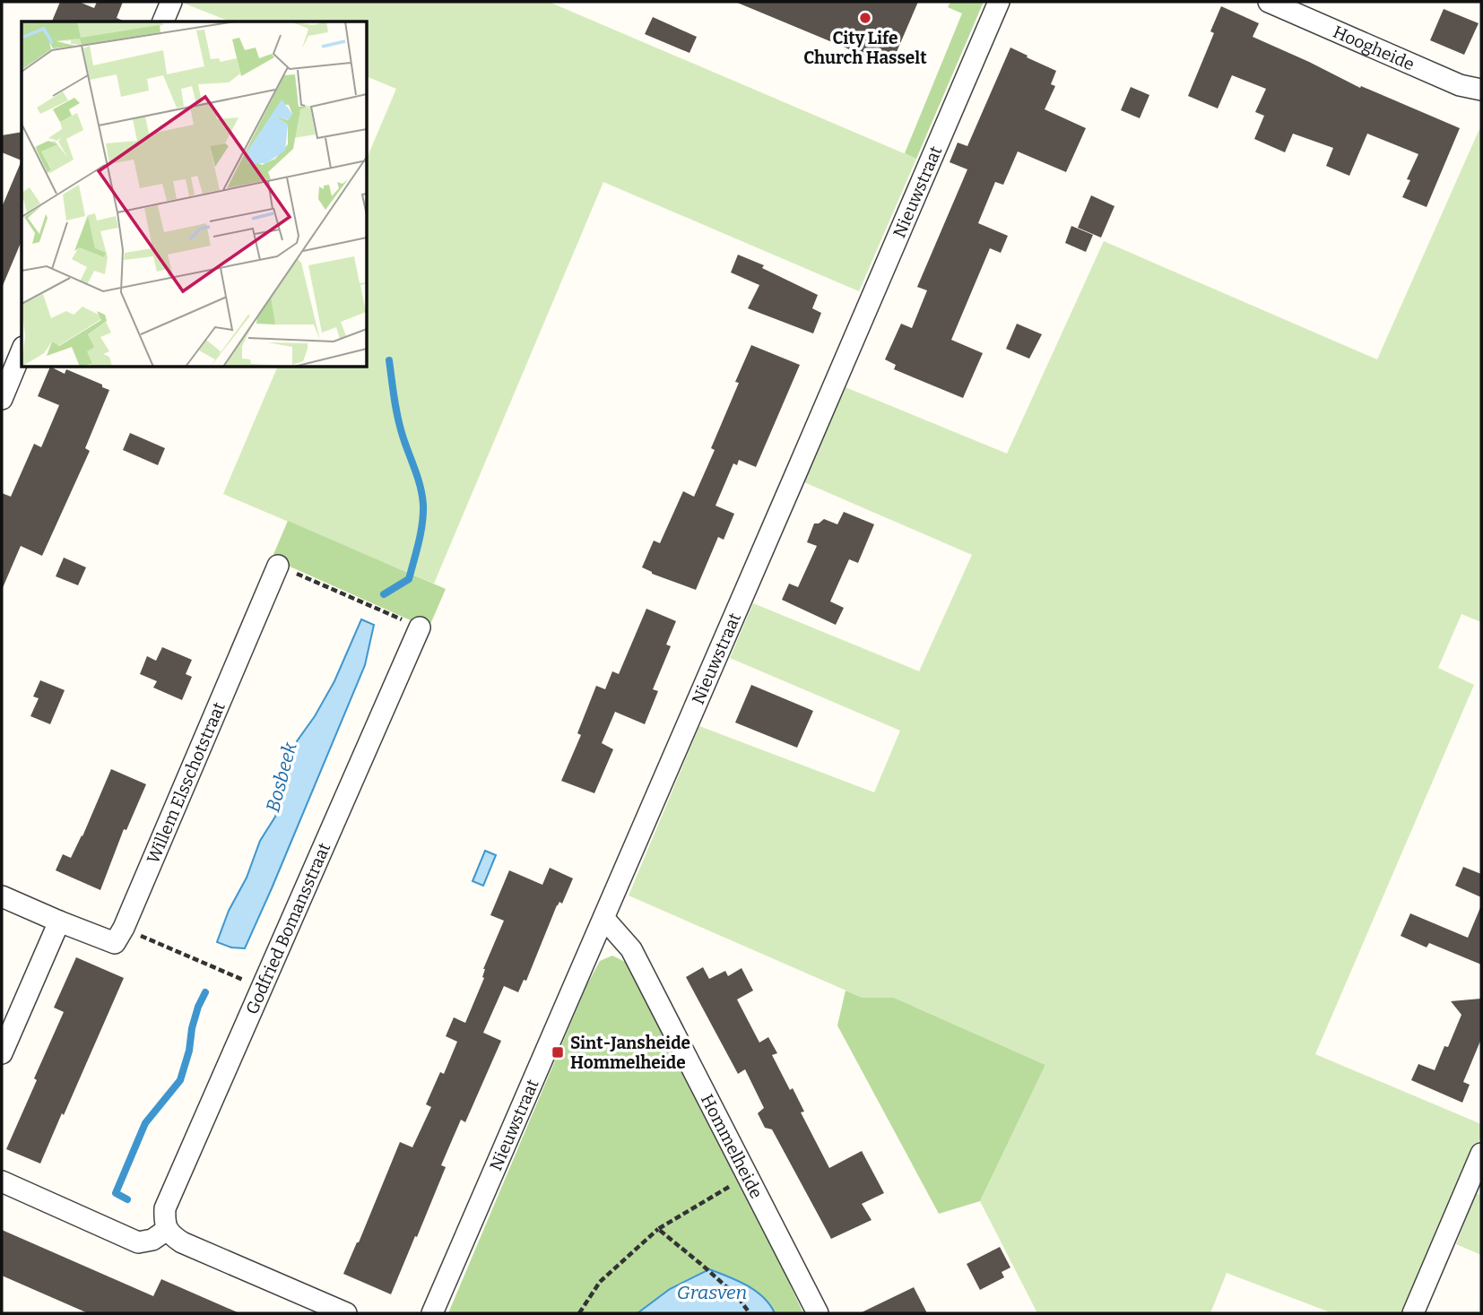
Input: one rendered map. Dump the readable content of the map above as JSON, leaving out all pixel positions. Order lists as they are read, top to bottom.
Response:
{
  "streets": {
    "street": [
      "Hoogheide",
      "Nieuwstraat",
      "Willem Elsschotstraat",
      "Godfried Bomansstraat",
      "Hommelheide"
    ]
  },
  "crossings": [
    ["Nieuwstraat", "Hommelheide"]
  ],
  "water": ["Bosbeek", "Grasven"],
  "places": {
    "other": ["City Life Church Hasselt"],
    "transit": ["Sint-Jansheide Hommelheide"]
  }
}
